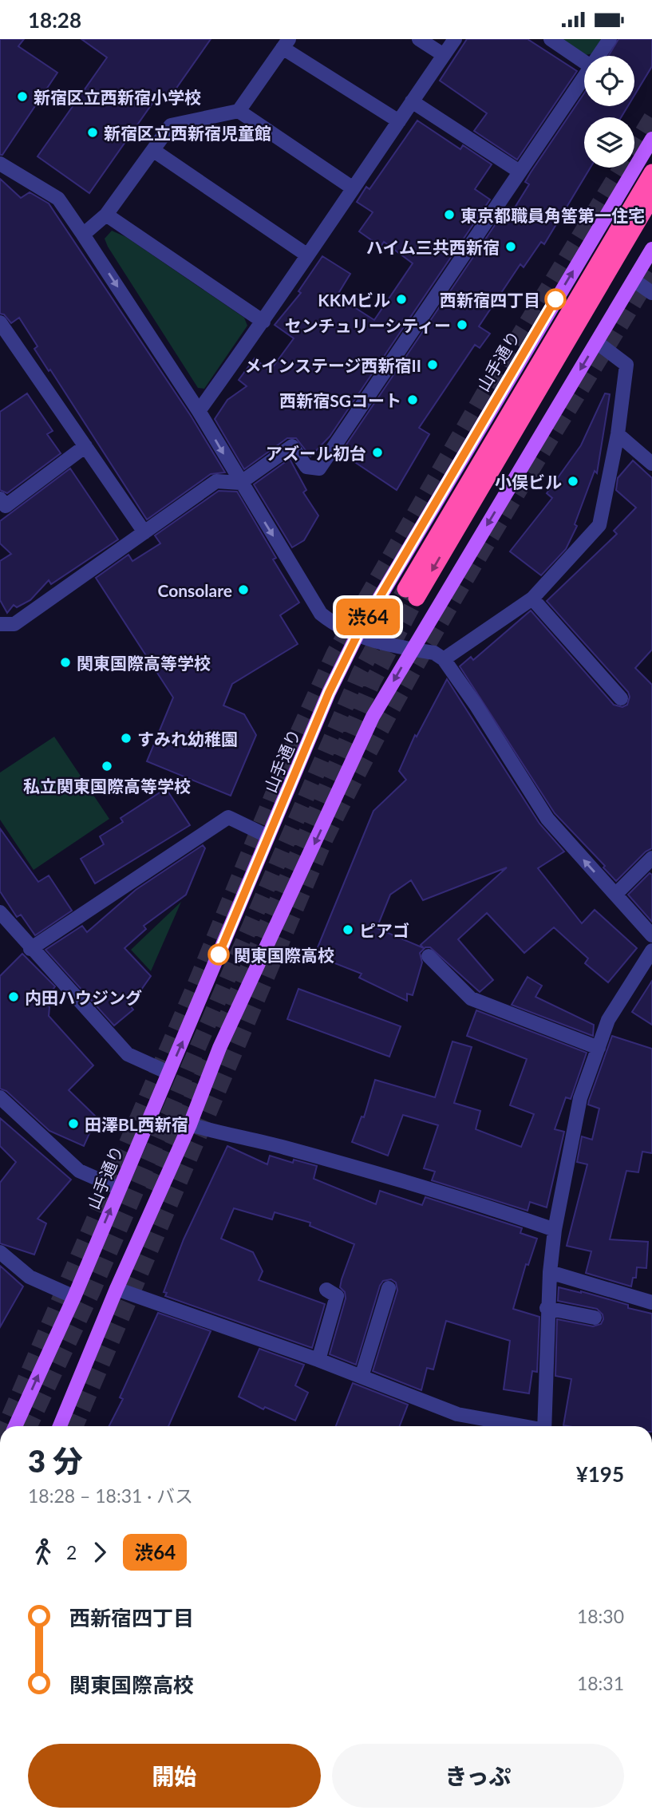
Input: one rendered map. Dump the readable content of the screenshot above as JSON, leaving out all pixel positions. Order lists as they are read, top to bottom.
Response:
{
  "streets": {
    "main road": ["山手通り"]
  },
  "places": [
    "新宿区立西新宿小学校",
    "新宿区立西新宿児童館",
    "東京都職員角筈第一住宅",
    "ハイム三共西新宿",
    "KKMビル",
    "西新宿四丁目",
    "センチュリーシティー",
    "メインステージ西新宿II",
    "西新宿SGコート",
    "アズール初台",
    "小俣ビル",
    "Consolare",
    "関東国際高等学校",
    "すみれ幼稚園",
    "私立関東国際高等学校",
    "ピアゴ",
    "関東国際高校",
    "内田ハウジング",
    "田澤BL西新宿"
  ],
  "lines": ["bus line 渋64"],
  "page": {
    "status": "18:28",
    "on_map": "渋64",
    "heading": ["3 分", "18:28 – 18:31 · バス", "¥195"],
    "legs": ["2", "渋64"],
    "list": [
      {
        "name": "西新宿四丁目",
        "value": "18:30"
      },
      {
        "name": "関東国際高校",
        "value": "18:31"
      }
    ],
    "buttons": ["開始", "きっぷ"]
  }
}
